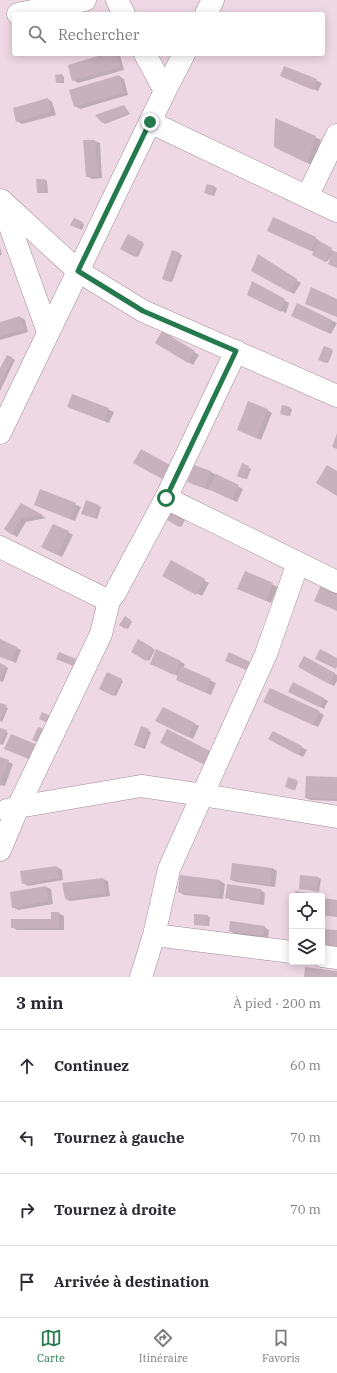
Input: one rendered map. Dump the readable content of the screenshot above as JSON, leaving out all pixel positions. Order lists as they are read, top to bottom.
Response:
{
  "page": {
    "search": "Rechercher",
    "heading": ["3 min", "À pied · 200 m"],
    "list": [
      ["Continuez", "60 m"],
      ["Tournez à gauche", "70 m"],
      ["Tournez à droite", "70 m"],
      "Arrivée à destination"
    ],
    "nav": ["Carte", "Itinéraire", "Favoris"]
  }
}
